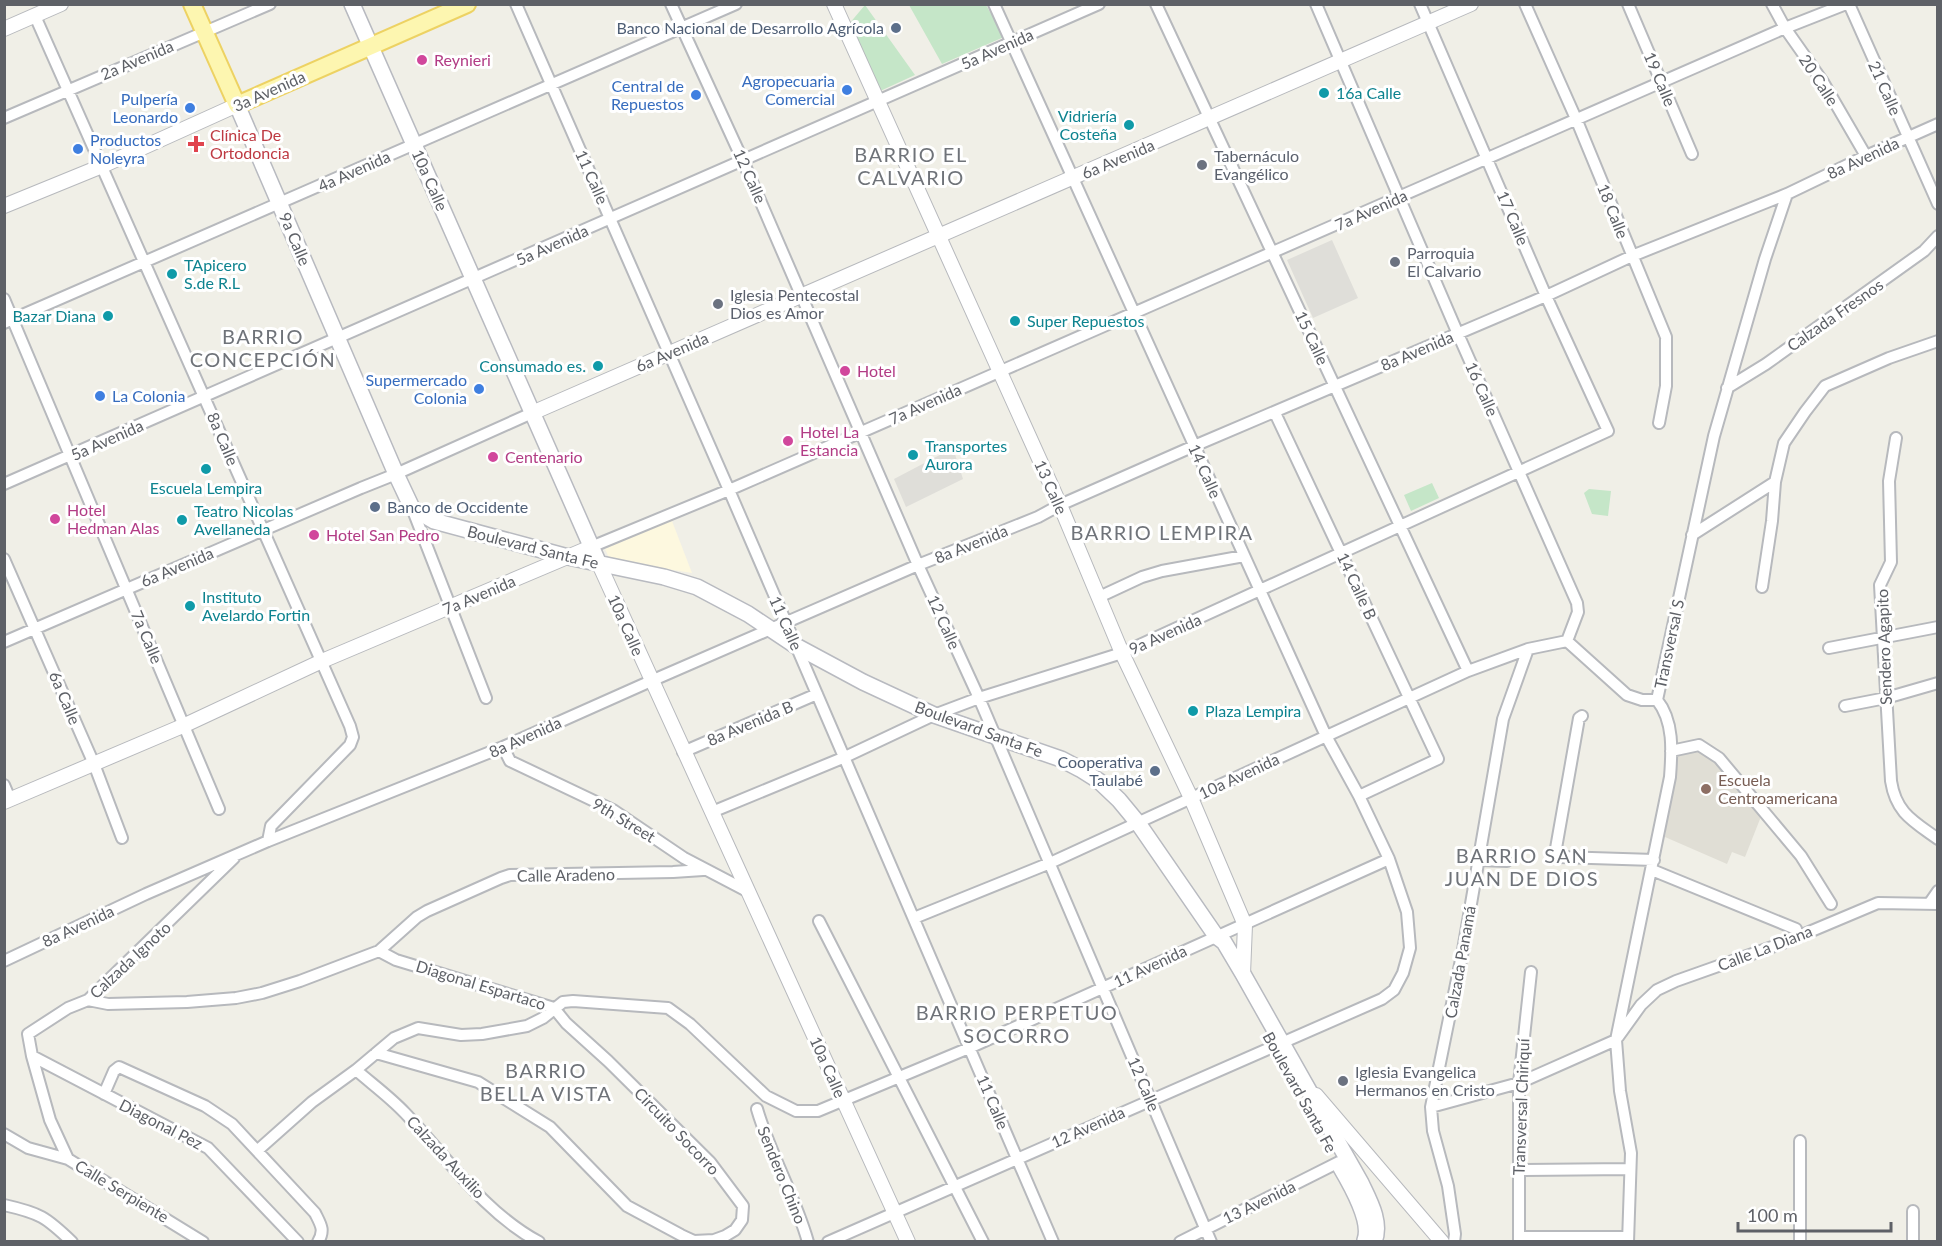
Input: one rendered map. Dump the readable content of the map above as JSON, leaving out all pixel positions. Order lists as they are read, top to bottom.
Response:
{
  "streets": {
    "main road": [
      "3a Avenida",
      "10a Calle",
      "9a Calle",
      "Boulevard Santa Fe"
    ],
    "street": [
      "5a Avenida",
      "2a Avenida",
      "19 Calle",
      "20 Calle",
      "21 Calle",
      "8a Avenida",
      "6a Avenida",
      "4a Avenida",
      "12 Calle",
      "11 Calle",
      "7a Avenida",
      "18 Calle",
      "17 Calle",
      "Calzada Fresnos",
      "15 Calle",
      "16 Calle",
      "8a Calle",
      "14 Calle",
      "13 Calle",
      "14 Calle B",
      "9a Avenida",
      "7a Calle",
      "Transversal S",
      "Sendero Agapito",
      "6a Calle",
      "8a Avenida B",
      "10a Avenida",
      "9th Street",
      "Calle Aradeno",
      "Calle La Diana",
      "Calzada Ignoto",
      "Calzada Panamá",
      "11 Avenida",
      "Diagonal Espartaco",
      "Transversal Chiriquí",
      "Diagonal Pez",
      "12 Avenida",
      "Circuito Socorro",
      "Calzada Auxilio",
      "Sendero Chino",
      "Calle Serpiente",
      "13 Avenida"
    ]
  },
  "crossings": [
    ["5a Avenida", "12 Calle"],
    ["5a Avenida", "11 Calle"],
    ["5a Avenida", "10a Calle"],
    ["5a Avenida", "9a Calle"],
    ["5a Avenida", "8a Calle"],
    ["5a Avenida", "14 Calle"],
    ["5a Avenida", "13 Calle"],
    ["5a Avenida", "7a Calle"],
    ["2a Avenida", "9a Calle"],
    ["2a Avenida", "8a Calle"],
    ["19 Calle", "7a Avenida"],
    ["20 Calle", "8a Avenida"],
    ["20 Calle", "7a Avenida"],
    ["21 Calle", "8a Avenida"],
    ["21 Calle", "7a Avenida"],
    ["3a Avenida", "10a Calle"],
    ["3a Avenida", "9a Calle"],
    ["3a Avenida", "8a Calle"],
    ["8a Avenida", "12 Calle"],
    ["8a Avenida", "11 Calle"],
    ["8a Avenida", "10a Calle"],
    ["8a Avenida", "18 Calle"],
    ["8a Avenida", "17 Calle"],
    ["8a Avenida", "15 Calle"],
    ["8a Avenida", "16 Calle"],
    ["8a Avenida", "8a Calle"],
    ["8a Avenida", "14 Calle"],
    ["8a Avenida", "13 Calle"],
    ["8a Avenida", "Boulevard Santa Fe"],
    ["8a Avenida", "14 Calle B"],
    ["8a Avenida", "Transversal S"],
    ["8a Avenida", "9th Street"],
    ["8a Avenida", "Calzada Ignoto"],
    ["6a Avenida", "12 Calle"],
    ["6a Avenida", "11 Calle"],
    ["6a Avenida", "10a Calle"],
    ["6a Avenida", "17 Calle"],
    ["6a Avenida", "9a Calle"],
    ["6a Avenida", "15 Calle"],
    ["6a Avenida", "16 Calle"],
    ["6a Avenida", "8a Calle"],
    ["6a Avenida", "14 Calle"],
    ["6a Avenida", "13 Calle"],
    ["6a Avenida", "7a Calle"],
    ["6a Avenida", "6a Calle"],
    ["4a Avenida", "12 Calle"],
    ["4a Avenida", "11 Calle"],
    ["4a Avenida", "10a Calle"],
    ["4a Avenida", "9a Calle"],
    ["4a Avenida", "8a Calle"],
    ["4a Avenida", "7a Calle"],
    ["12 Calle", "7a Avenida"],
    ["12 Calle", "Boulevard Santa Fe"],
    ["12 Calle", "9a Avenida"],
    ["12 Calle", "10a Avenida"],
    ["12 Calle", "11 Avenida"],
    ["12 Calle", "12 Avenida"],
    ["12 Calle", "13 Avenida"],
    ["11 Calle", "7a Avenida"],
    ["11 Calle", "Boulevard Santa Fe"],
    ["11 Calle", "9a Avenida"],
    ["11 Calle", "8a Avenida B"],
    ["11 Calle", "10a Avenida"],
    ["11 Calle", "11 Avenida"],
    ["11 Calle", "12 Avenida"],
    ["10a Calle", "7a Avenida"],
    ["10a Calle", "Boulevard Santa Fe"],
    ["10a Calle", "9a Avenida"],
    ["10a Calle", "8a Avenida B"],
    ["10a Calle", "9th Street"],
    ["10a Calle", "11 Avenida"],
    ["10a Calle", "Diagonal Espartaco"],
    ["10a Calle", "12 Avenida"],
    ["7a Avenida", "18 Calle"],
    ["7a Avenida", "17 Calle"],
    ["7a Avenida", "15 Calle"],
    ["7a Avenida", "16 Calle"],
    ["7a Avenida", "8a Calle"],
    ["7a Avenida", "14 Calle"],
    ["7a Avenida", "13 Calle"],
    ["7a Avenida", "Boulevard Santa Fe"],
    ["7a Avenida", "7a Calle"],
    ["7a Avenida", "6a Calle"],
    ["17 Calle", "9a Avenida"],
    ["Calzada Fresnos", "Transversal S"],
    ["15 Calle", "9a Avenida"],
    ["15 Calle", "10a Avenida"],
    ["16 Calle", "9a Avenida"],
    ["16 Calle", "10a Avenida"],
    ["14 Calle", "14 Calle B"],
    ["14 Calle", "9a Avenida"],
    ["14 Calle", "10a Avenida"],
    ["14 Calle", "11 Avenida"],
    ["14 Calle", "12 Avenida"],
    ["13 Calle", "Boulevard Santa Fe"],
    ["13 Calle", "9a Avenida"],
    ["13 Calle", "10a Avenida"],
    ["13 Calle", "11 Avenida"],
    ["Boulevard Santa Fe", "9a Avenida"],
    ["Boulevard Santa Fe", "10a Avenida"],
    ["Boulevard Santa Fe", "11 Avenida"],
    ["Boulevard Santa Fe", "12 Avenida"],
    ["Boulevard Santa Fe", "13 Avenida"],
    ["14 Calle B", "9a Avenida"],
    ["14 Calle B", "10a Avenida"],
    ["Transversal S", "Calle La Diana"],
    ["10a Avenida", "Calzada Panamá"],
    ["9th Street", "Calle Aradeno"],
    ["Calle Aradeno", "Diagonal Espartaco"],
    ["Calzada Ignoto", "Diagonal Pez"],
    ["Calzada Ignoto", "Calle Serpiente"],
    ["11 Avenida", "Diagonal Espartaco"],
    ["Diagonal Espartaco", "Circuito Socorro"]
  ],
  "districts": [
    "BARRIO EL CALVARIO",
    "BARRIO CONCEPCIÓN",
    "BARRIO LEMPIRA",
    "BARRIO SAN JUAN DE DIOS",
    "BARRIO PERPETUO SOCORRO",
    "BARRIO BELLA VISTA"
  ],
  "places": {
    "other": [
      "Banco Nacional de Desarrollo Agrícola",
      "Reynieri",
      "Agropecuaria Comercial",
      "16a Calle",
      "Central de Repuestos",
      "Pulpería Leonardo",
      "Vidriería Costeña",
      "Productos Noleyra",
      "Tabernáculo Evangélico",
      "Parroquia El Calvario",
      "TApicero S.de R.L",
      "Iglesia Pentecostal Dios es Amor",
      "Bazar Diana",
      "Super Repuestos",
      "Consumado es.",
      "Hotel",
      "Supermercado Colonia",
      "La Colonia",
      "Hotel La Estancia",
      "Transportes Aurora",
      "Centenario",
      "Escuela Lempira",
      "Banco de Occidente",
      "Hotel Hedman Alas",
      "Teatro Nicolas Avellaneda",
      "Hotel San Pedro",
      "Instituto Avelardo Fortin",
      "Plaza Lempira",
      "Cooperativa Taulabé",
      "Escuela Centroamericana",
      "Iglesia Evangelica Hermanos en Cristo"
    ],
    "health": ["Clínica De Ortodoncia"]
  },
  "scale_bar": "100 m"
}
